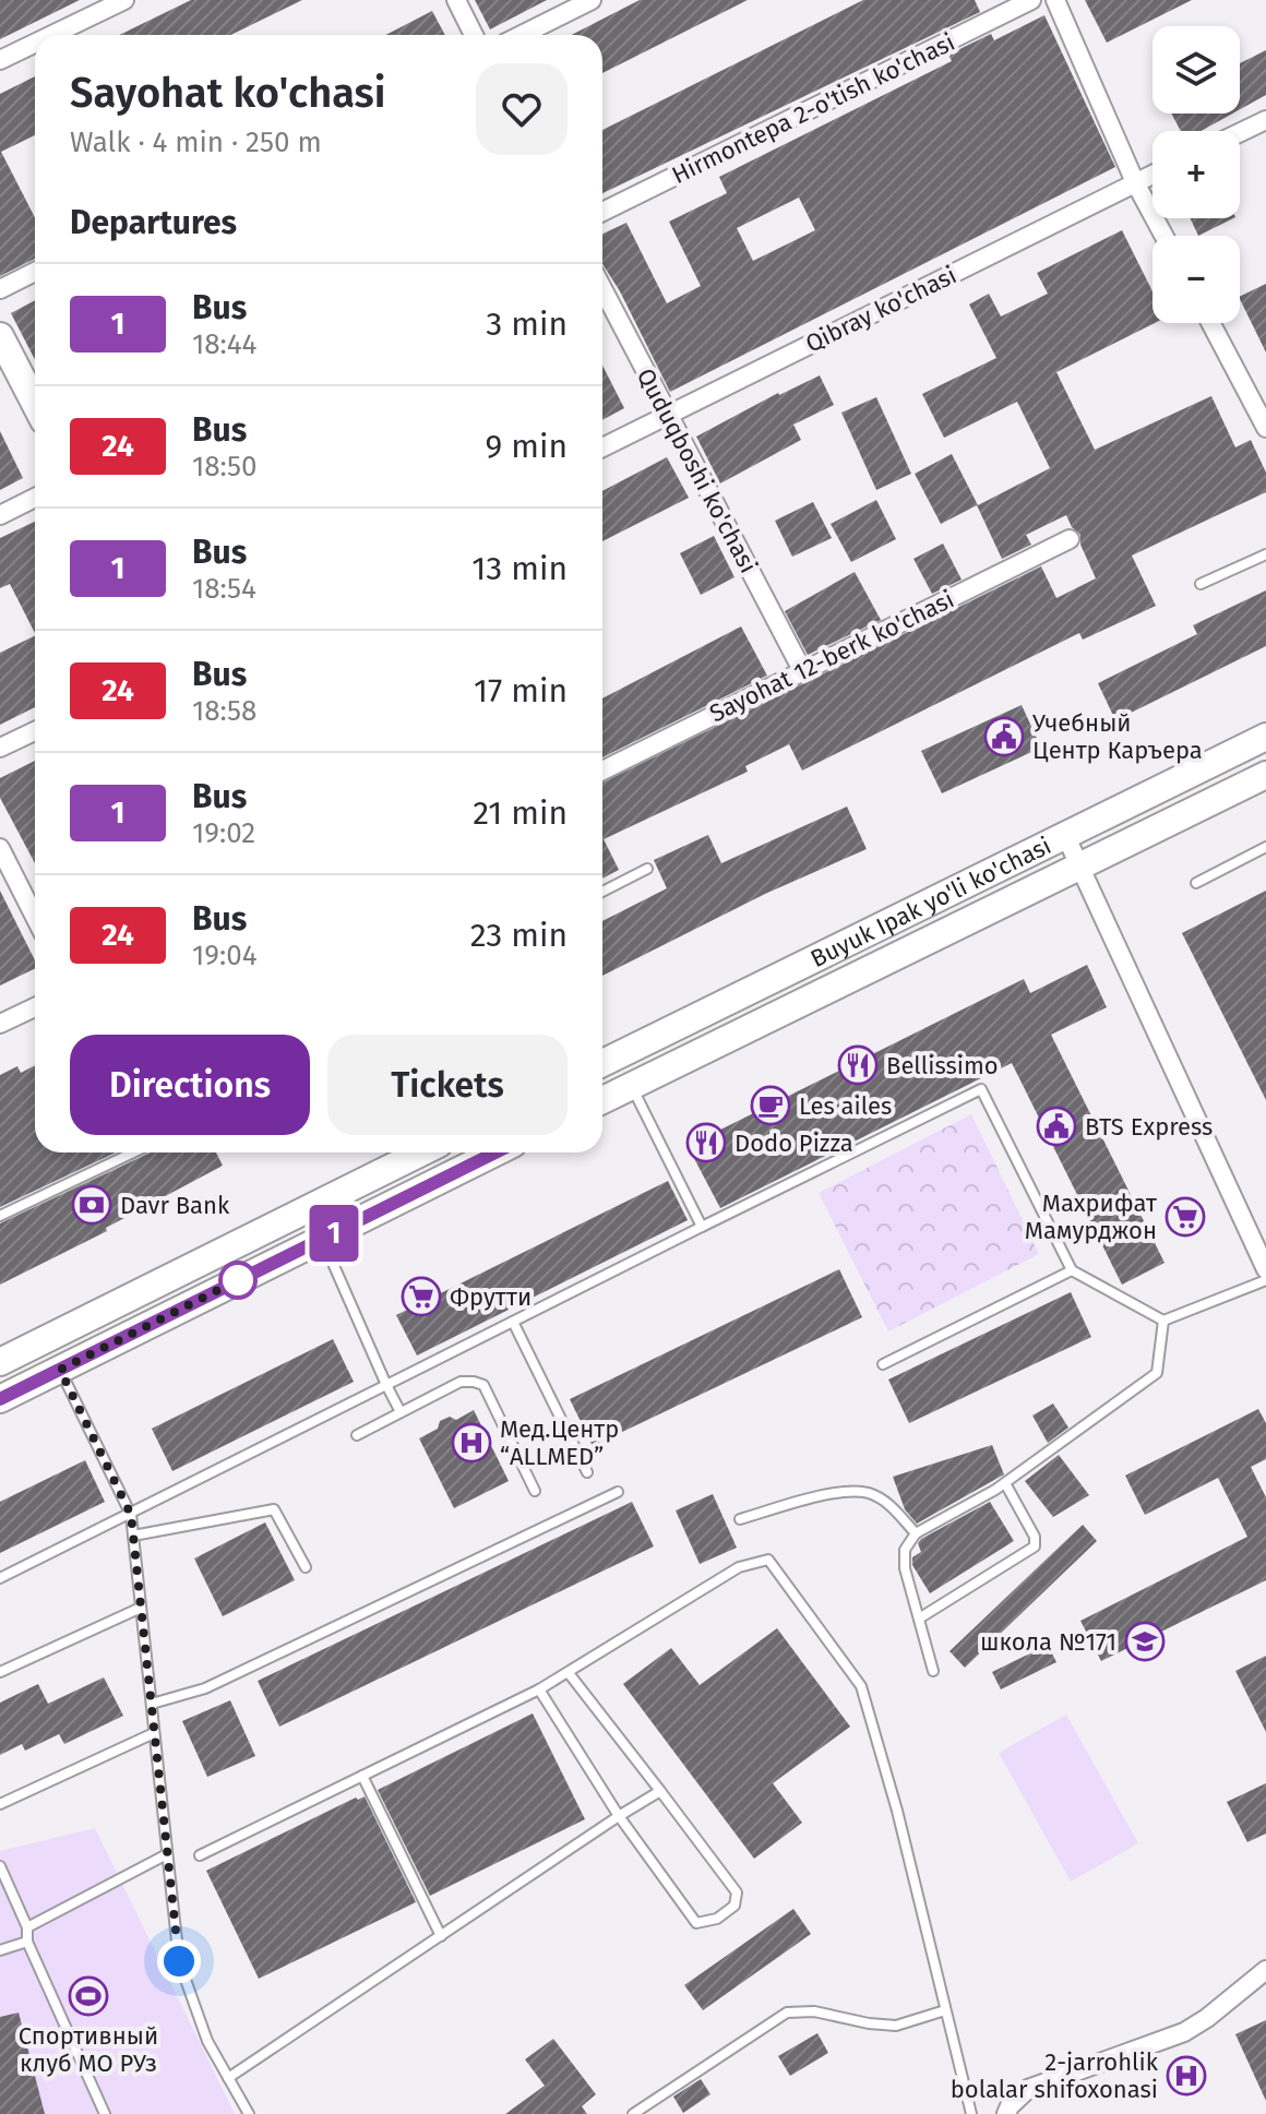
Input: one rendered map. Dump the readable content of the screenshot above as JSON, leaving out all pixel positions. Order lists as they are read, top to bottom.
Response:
{
  "streets": {
    "main road": ["Buyuk Ipak yo'li ko'chasi"],
    "street": [
      "Hirmontepa 2-o'tish ko'chasi",
      "Qibray ko'chasi",
      "Quduqboshi ko'chasi",
      "Sayohat 12-berk ko'chasi"
    ]
  },
  "crossings": [
    ["Qibray ko'chasi", "Quduqboshi ko'chasi"],
    ["Quduqboshi ko'chasi", "Sayohat 12-berk ko'chasi"]
  ],
  "places": {
    "public building": ["Учебный Центр Каръера", "BTS Express"],
    "restaurant": ["Bellissimo", "Dodo Pizza"],
    "cafe": ["Les ailes"],
    "bank": ["Davr Bank"],
    "supermarket": ["Махрифат Мамурджон", "Фрутти"],
    "hospital": ["Мед.Центр “ALLMED”", "2-jarrohlik bolalar shifoxonasi"],
    "school or university": ["школа №171"],
    "sports": ["Спортивный клуб МО РУз"]
  },
  "lines": ["bus line 1"],
  "page": {
    "on_map": "1",
    "map_buttons": ["+", "−"],
    "heading": [
      ["Sayohat ko'chasi", "Walk · 4 min · 250 m"],
      "Departures"
    ],
    "list": [
      {
        "mark": "1",
        "name": "Bus",
        "note": "18:44",
        "value": "3 min"
      },
      {
        "mark": "24",
        "name": "Bus",
        "note": "18:50",
        "value": "9 min"
      },
      {
        "mark": "1",
        "name": "Bus",
        "note": "18:54",
        "value": "13 min"
      },
      {
        "mark": "24",
        "name": "Bus",
        "note": "18:58",
        "value": "17 min"
      },
      {
        "mark": "1",
        "name": "Bus",
        "note": "19:02",
        "value": "21 min"
      },
      {
        "mark": "24",
        "name": "Bus",
        "note": "19:04",
        "value": "23 min"
      }
    ],
    "buttons": ["Directions", "Tickets"]
  }
}
